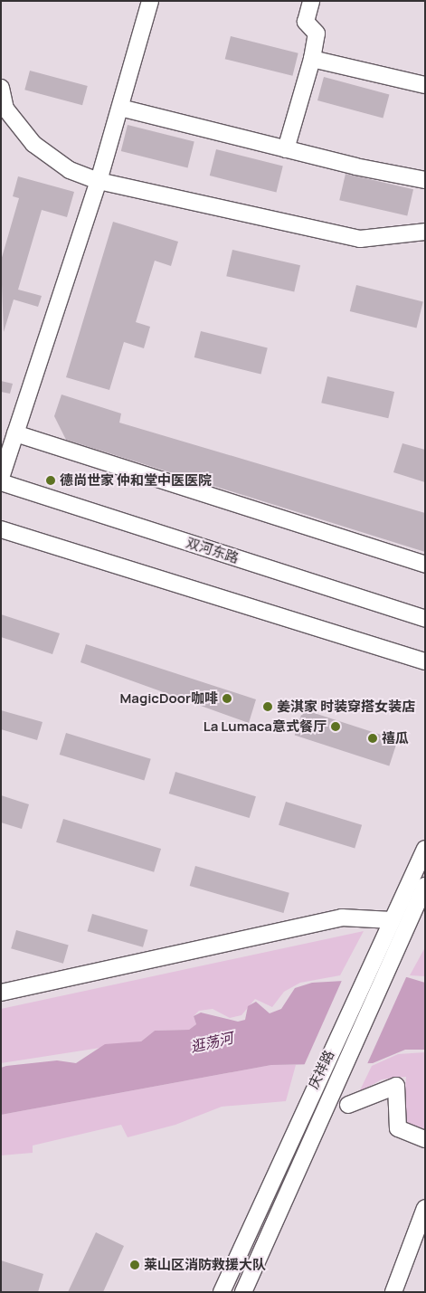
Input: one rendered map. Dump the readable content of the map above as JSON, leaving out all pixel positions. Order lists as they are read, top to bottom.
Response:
{
  "streets": {
    "street": ["双河东路", "庆祥路"]
  },
  "water": ["逛荡河"],
  "places": [
    "德尚世家 仲和堂中医医院",
    "MagicDoor咖啡",
    "姜淇家 时装穿搭女装店",
    "La Lumaca意式餐厅",
    "禧瓜",
    "莱山区消防救援大队"
  ]
}
